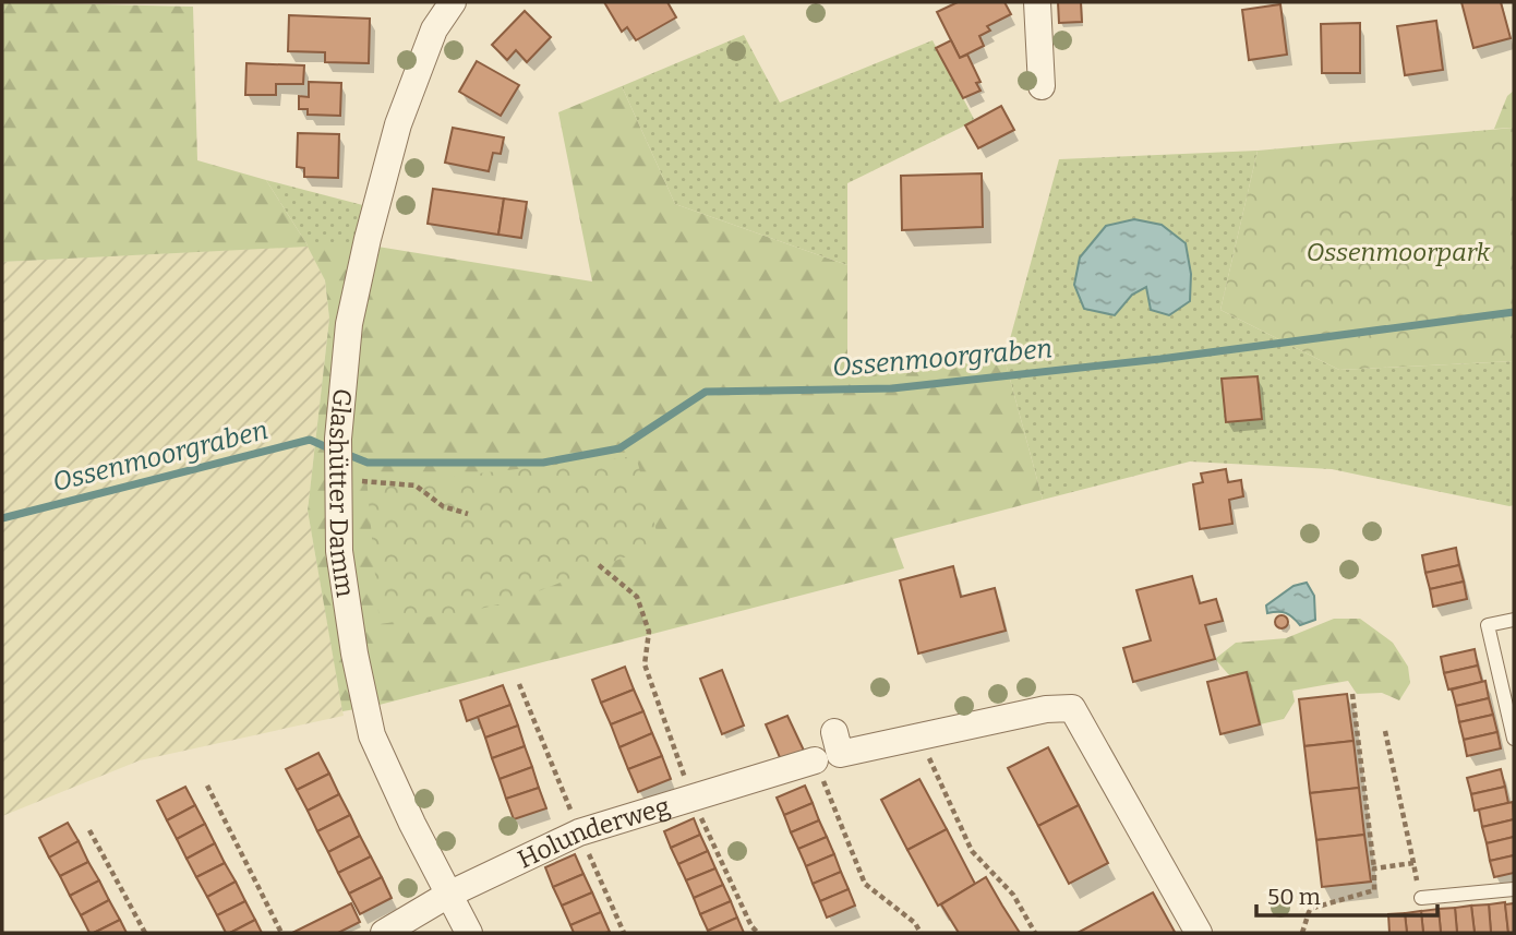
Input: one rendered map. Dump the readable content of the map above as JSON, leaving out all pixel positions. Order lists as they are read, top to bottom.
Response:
{
  "streets": {
    "street": ["Glashütter Damm", "Holunderweg"]
  },
  "crossings": [
    ["Glashütter Damm", "Holunderweg"]
  ],
  "water": ["Ossenmoorgraben"],
  "parks": ["Ossenmoorpark"],
  "scale_bar": "50 m"
}
